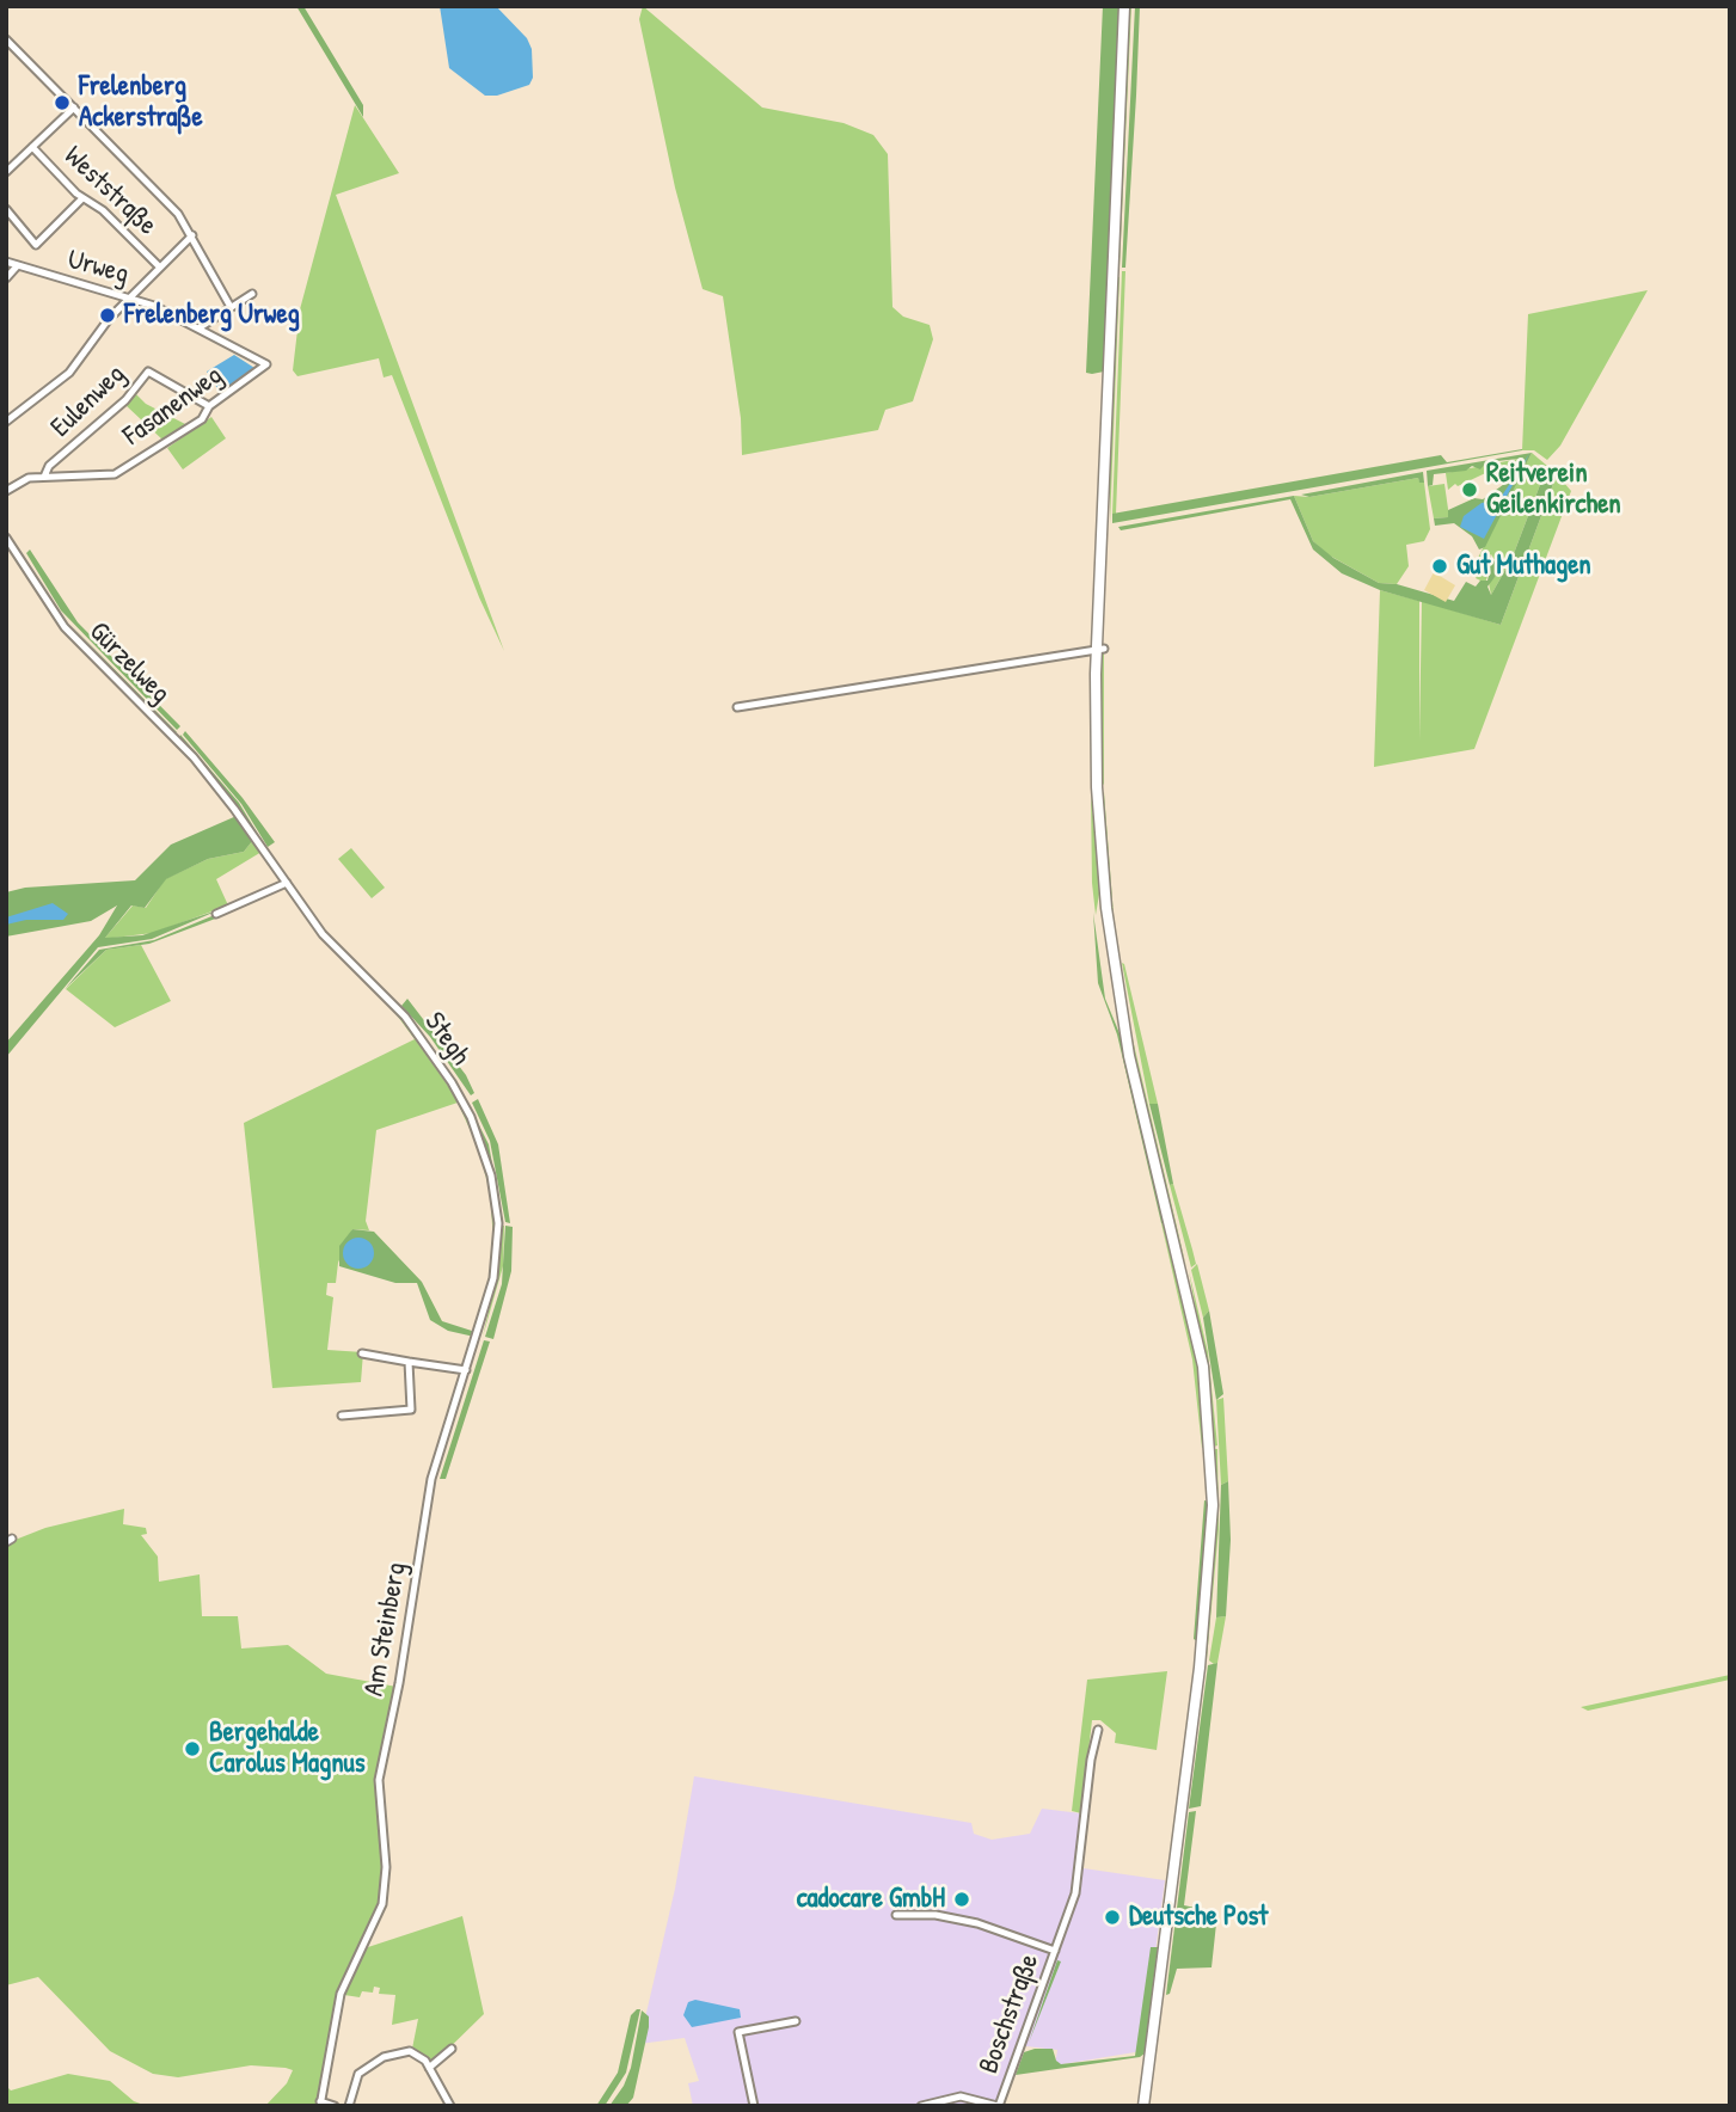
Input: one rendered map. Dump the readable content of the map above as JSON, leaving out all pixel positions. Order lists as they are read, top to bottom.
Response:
{
  "streets": {
    "street": [
      "Weststraße",
      "Urweg",
      "Eulenweg",
      "Fasanenweg",
      "Gürzelweg",
      "Stegh",
      "Am Steinberg",
      "Boschstraße"
    ]
  },
  "crossings": [
    ["Urweg", "Fasanenweg"],
    ["Eulenweg", "Fasanenweg"],
    ["Gürzelweg", "Stegh"],
    ["Stegh", "Am Steinberg"]
  ],
  "places": [
    "Frelenberg Ackerstraße",
    "Frelenberg Urweg",
    "Reitverein Geilenkirchen",
    "Gut Muthagen",
    "Bergehalde Carolus Magnus",
    "cadocare GmbH",
    "Deutsche Post"
  ]
}
